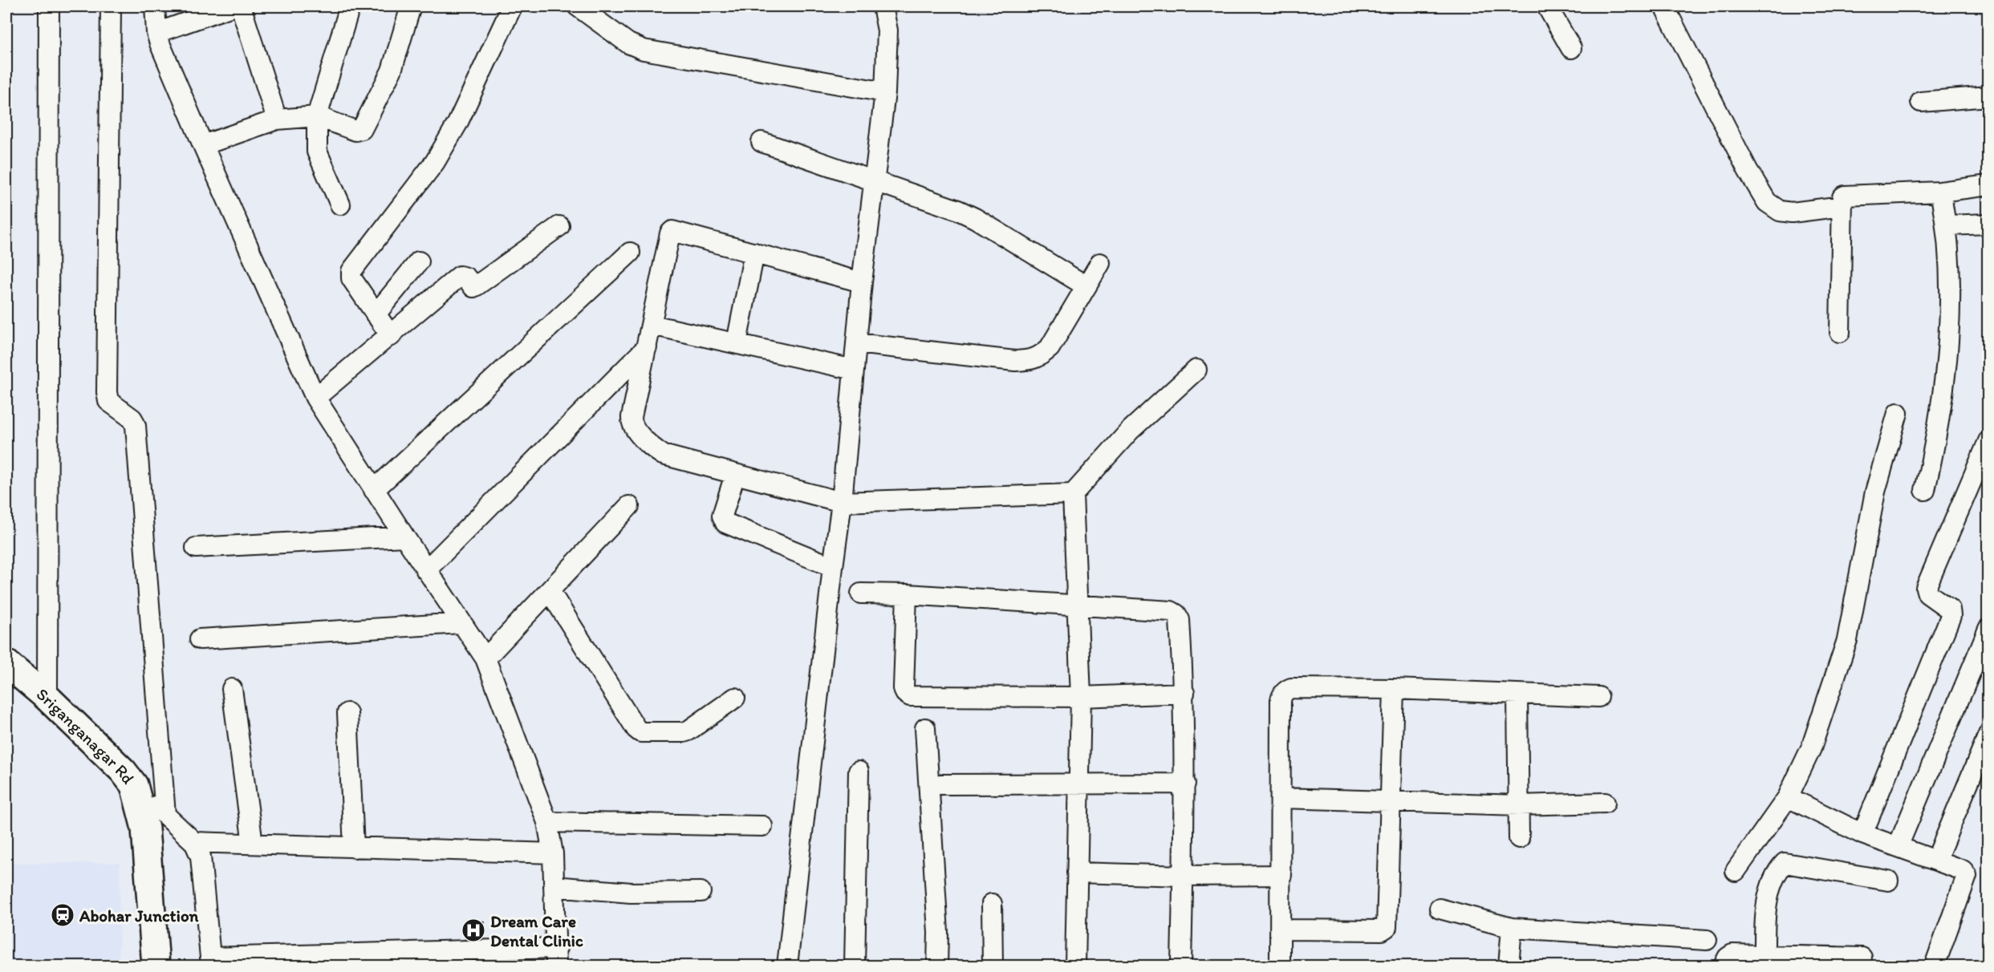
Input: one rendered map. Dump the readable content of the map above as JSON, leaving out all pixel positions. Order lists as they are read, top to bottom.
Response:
{
  "streets": {
    "main road": ["Sriganganagar Rd"]
  },
  "places": {
    "station": ["Abohar Junction"],
    "hospital": ["Dream Care Dental Clinic"]
  }
}
